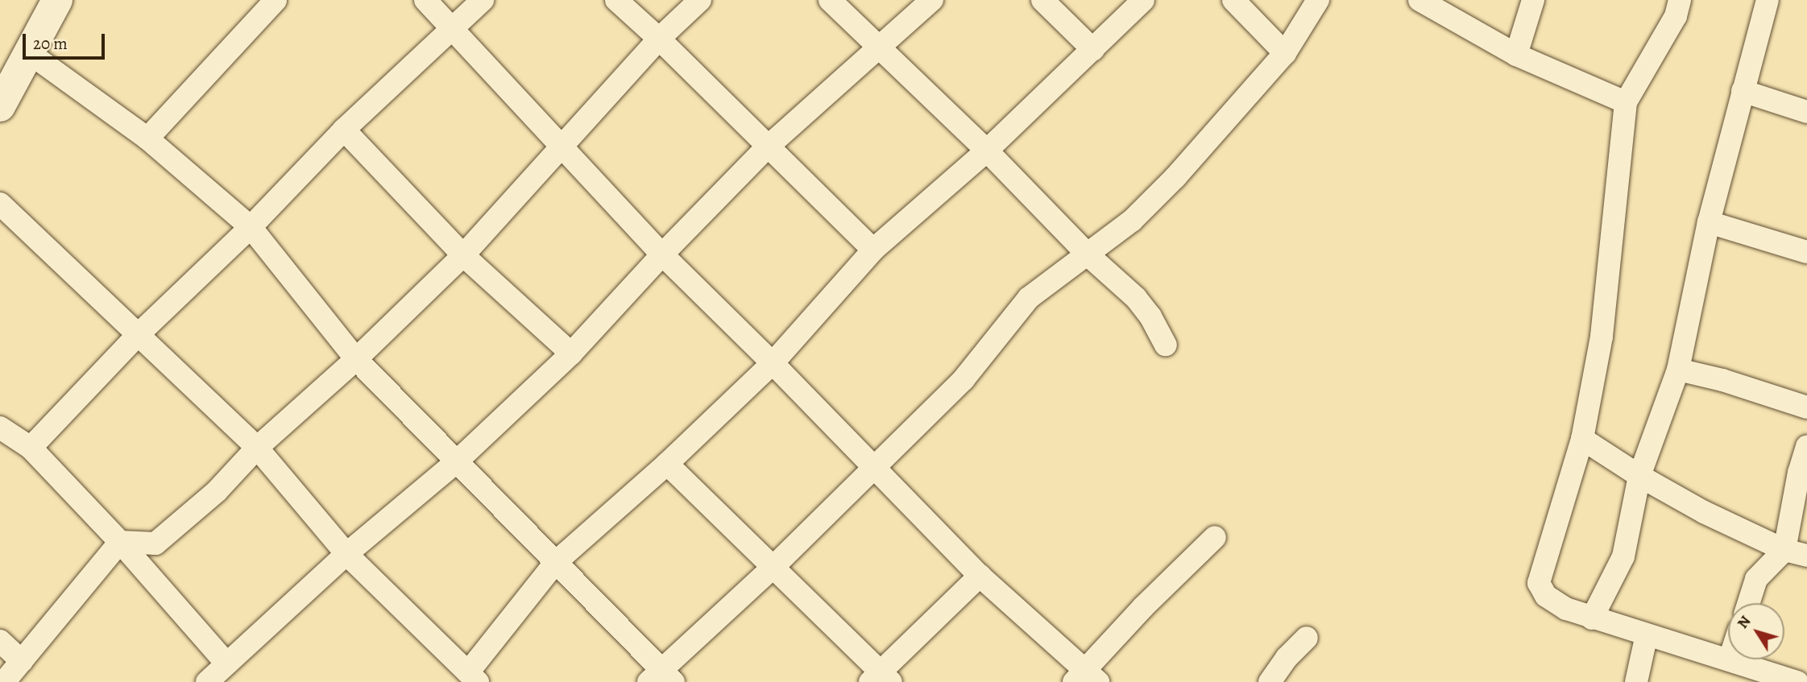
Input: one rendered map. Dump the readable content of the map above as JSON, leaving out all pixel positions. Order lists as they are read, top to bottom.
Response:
{
  "scale_bar": "20 m",
  "north": "top left"
}
